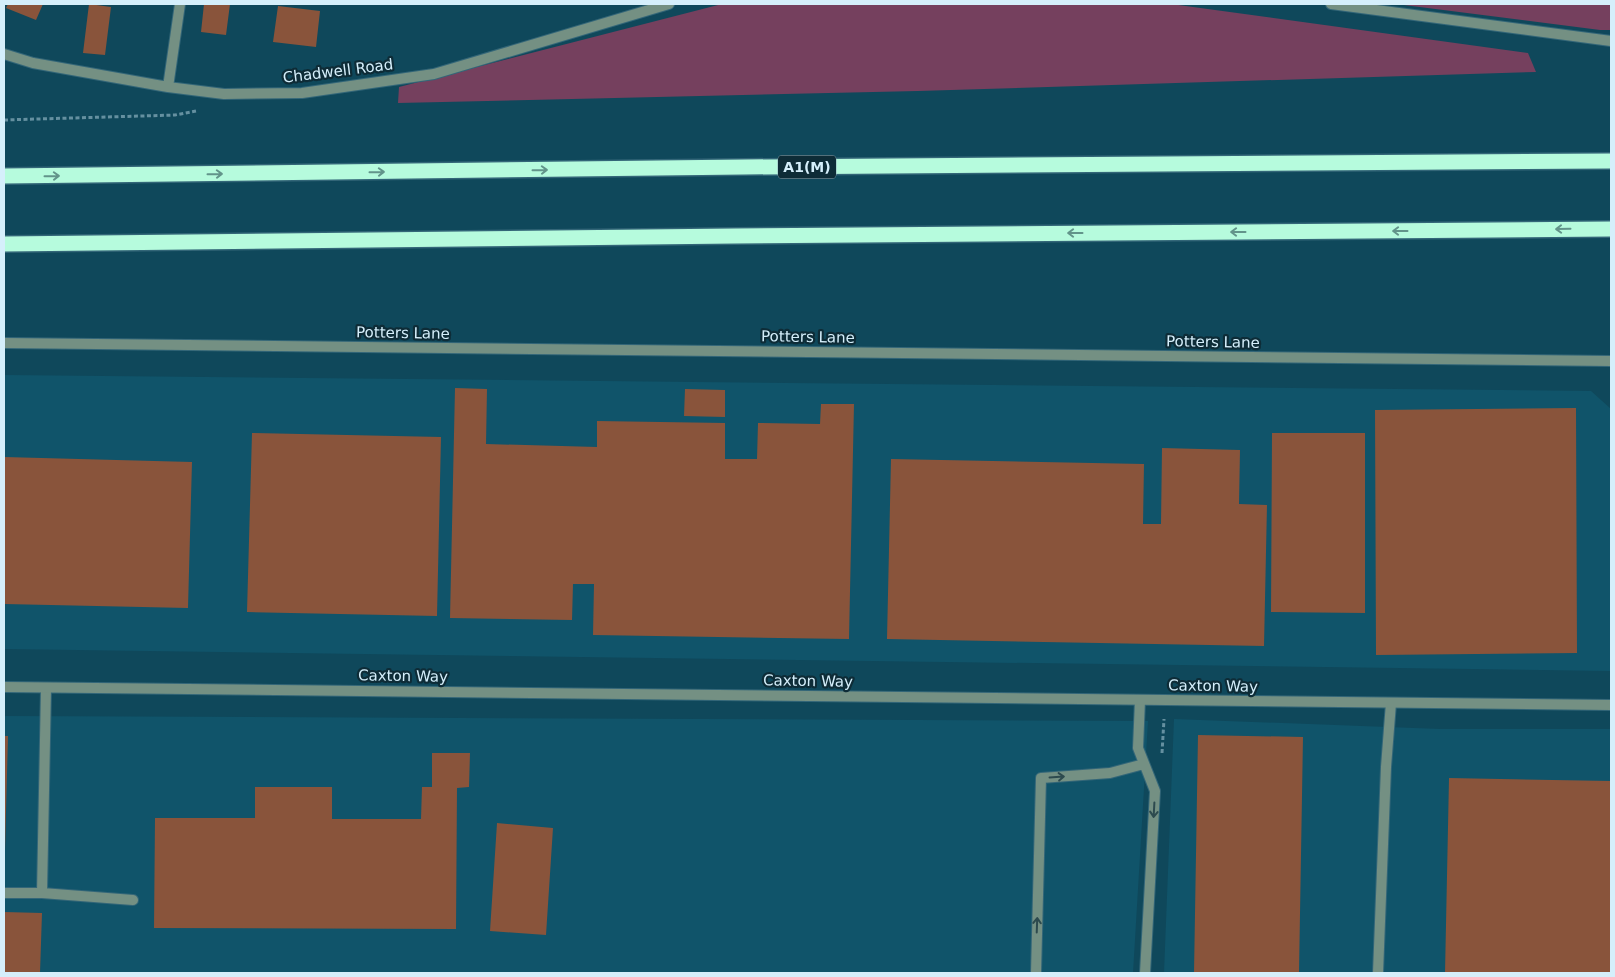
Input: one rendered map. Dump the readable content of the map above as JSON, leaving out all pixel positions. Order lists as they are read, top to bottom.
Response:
{
  "streets": {
    "highway": ["A1(M)"],
    "street": ["Chadwell Road", "Potters Lane", "Caxton Way"]
  }
}
